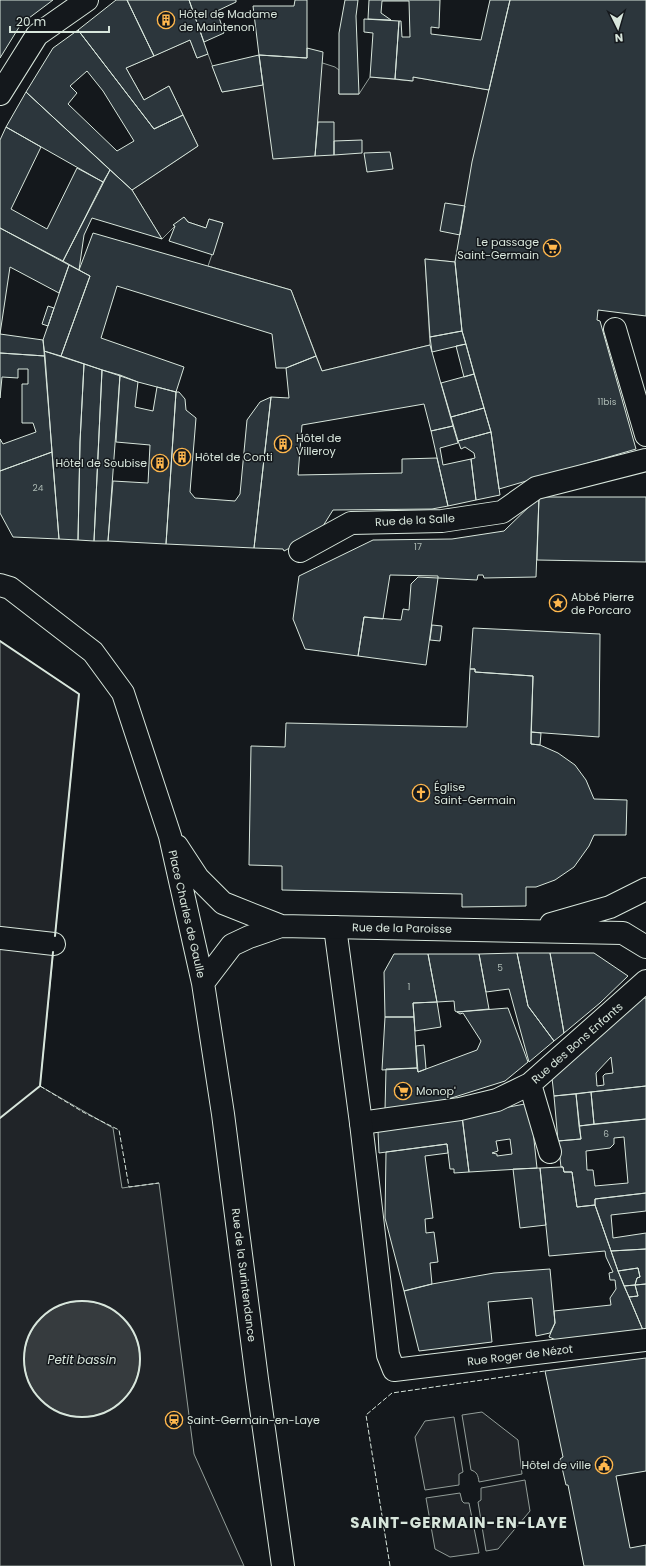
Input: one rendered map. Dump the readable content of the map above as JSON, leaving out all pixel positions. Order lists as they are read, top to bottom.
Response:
{
  "streets": {
    "main road": [
      "Rue de la Salle",
      "Place Charles de Gaulle",
      "Rue de la Paroisse",
      "Rue des Bons Enfants",
      "Rue de la Surintendance",
      "Rue Roger de Nézot"
    ]
  },
  "crossings": [
    ["Place Charles de Gaulle", "Rue de la Paroisse"],
    ["Place Charles de Gaulle", "Rue de la Surintendance"],
    ["Rue des Bons Enfants", "Rue Roger de Nézot"]
  ],
  "districts": ["SAINT-GERMAIN-EN-LAYE"],
  "water": ["Petit bassin"],
  "places": {
    "building": [
      "Hôtel de Madame de Maintenon",
      "Hôtel de Villeroy",
      "Hôtel de Conti",
      "Hôtel de Soubise"
    ],
    "supermarket": ["Le passage Saint-Germain", "Monop'"],
    "place": ["Abbé Pierre de Porcaro"],
    "church": ["Église Saint-Germain"],
    "station": ["Saint-Germain-en-Laye"],
    "public building": ["Hôtel de ville"]
  },
  "house_numbers": [
    "11bis",
    "24",
    "17",
    "5",
    "1",
    "6"
  ],
  "scale_bar": "20 m",
  "north": "bottom"
}
